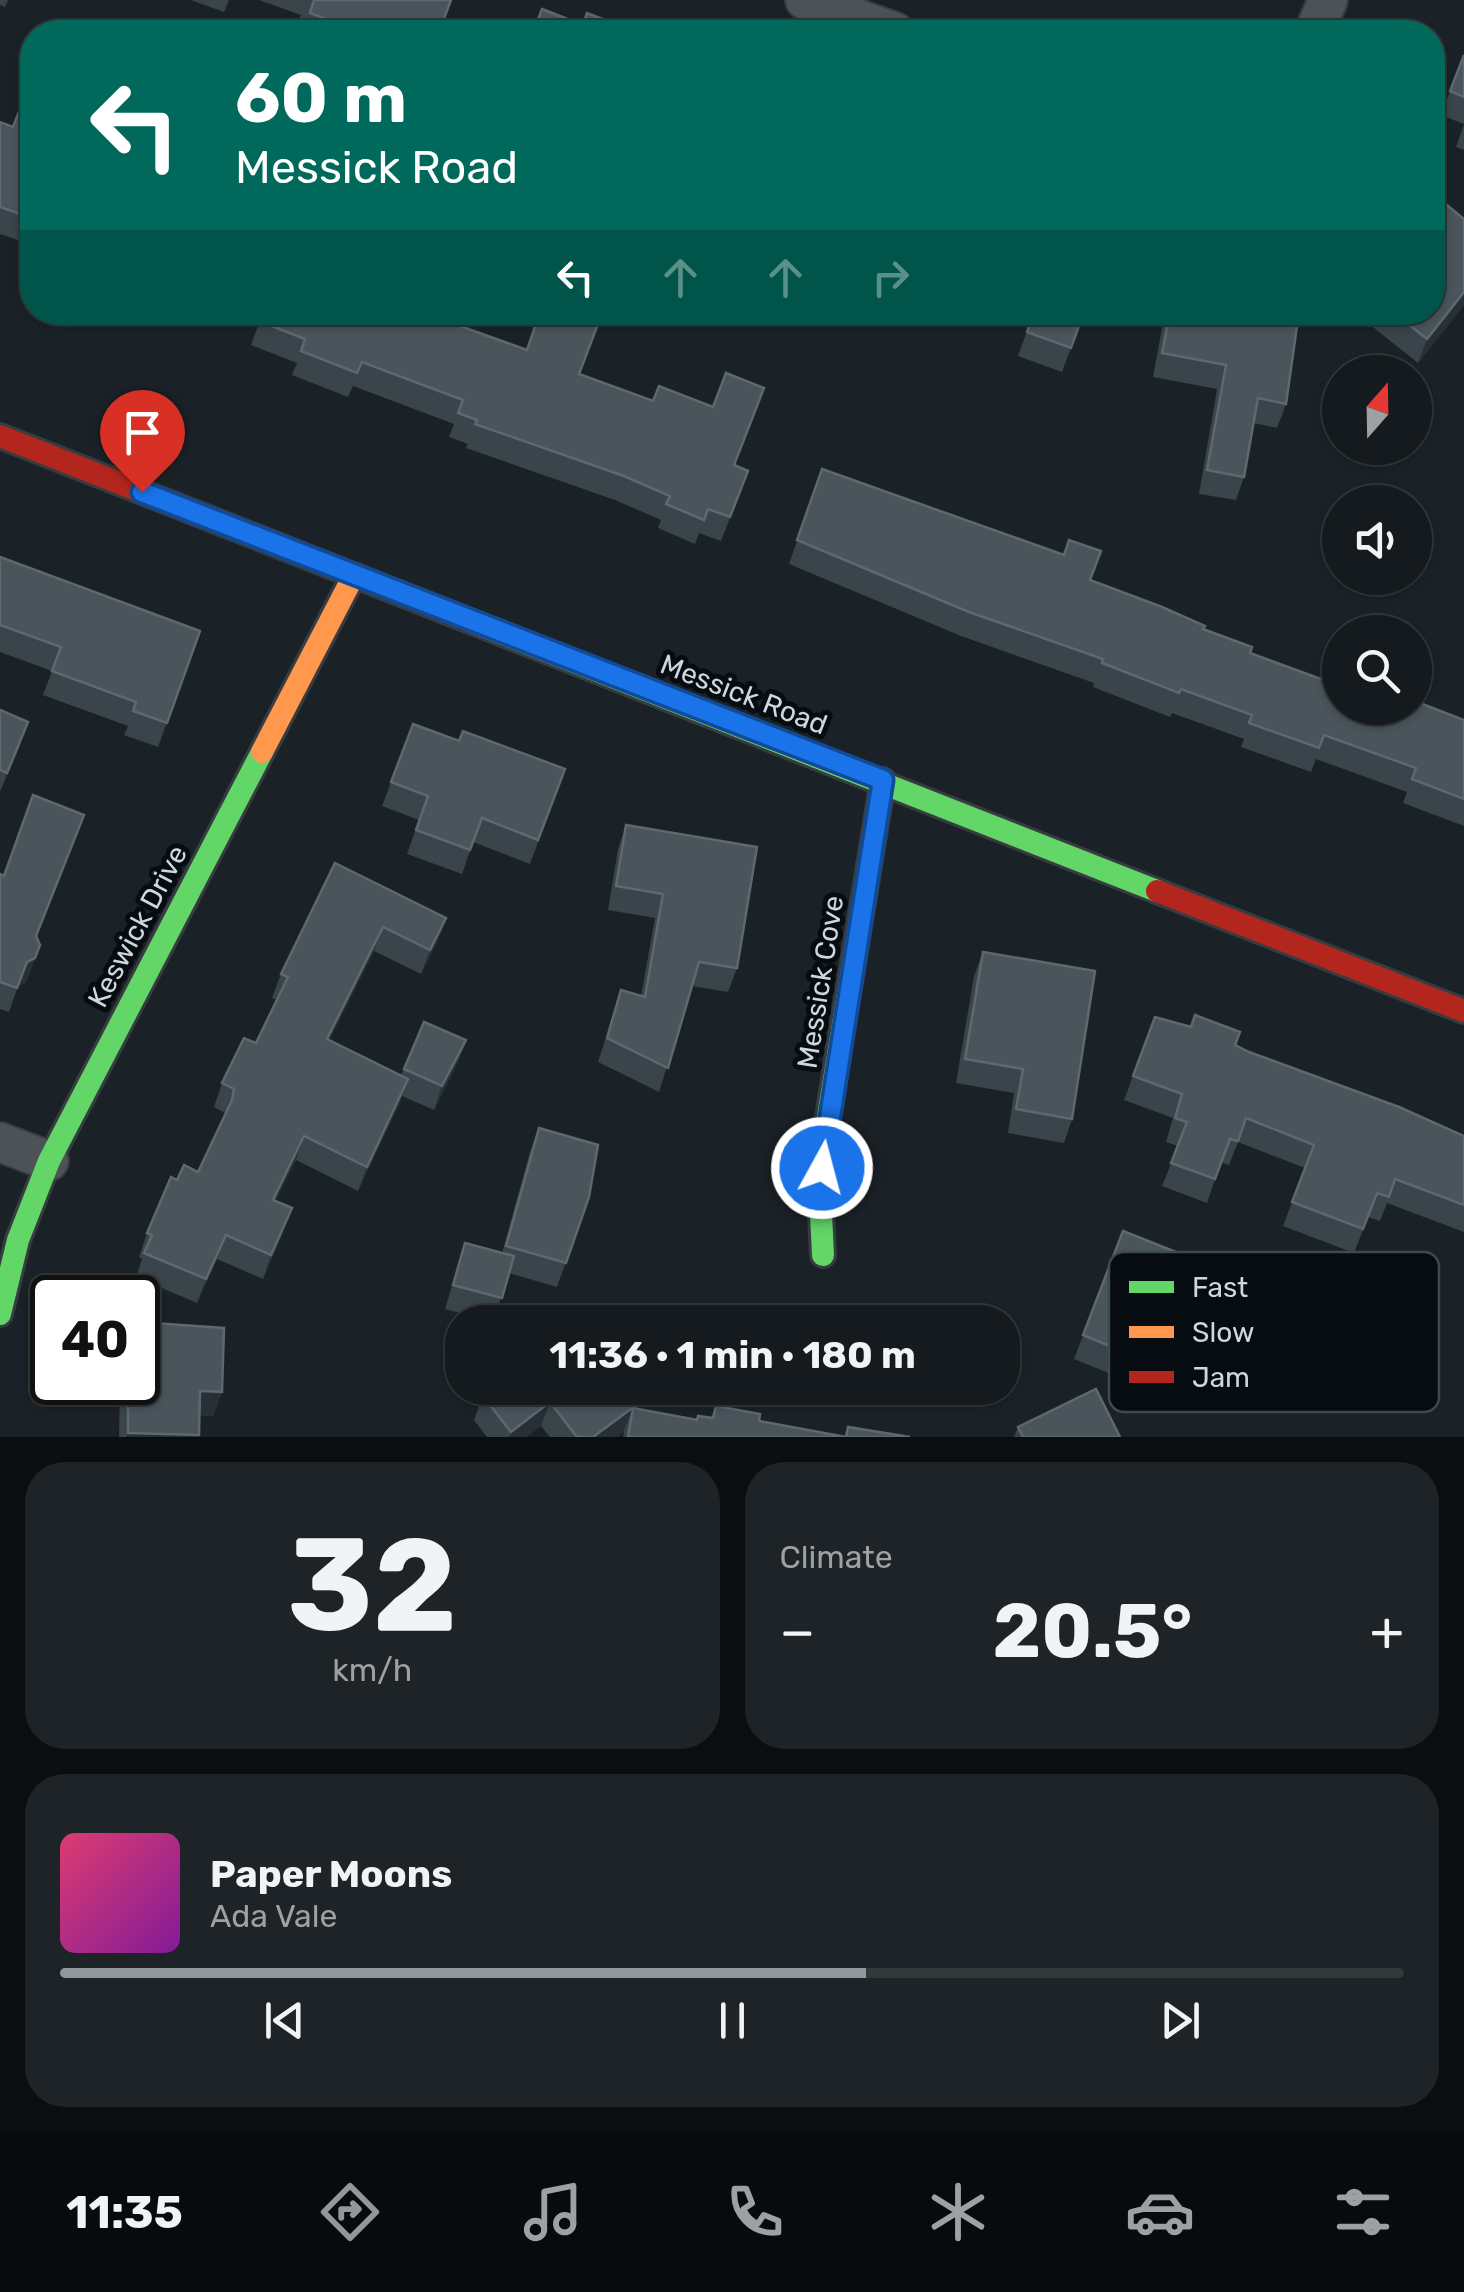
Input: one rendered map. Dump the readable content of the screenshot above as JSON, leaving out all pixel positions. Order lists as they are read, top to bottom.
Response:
{
  "streets": {
    "street": ["Messick Road", "Keswick Drive", "Messick Cove"]
  },
  "crossings": [
    ["Messick Road", "Keswick Drive"],
    ["Messick Road", "Messick Cove"]
  ],
  "legend": ["Fast", "Slow", "Jam"],
  "north": "top",
  "page": {
    "turn": ["60 m", "Messick Road"],
    "limit": "40",
    "trip": "11:36 · 1 min · 180 m",
    "tile": [
      ["32", "km/h"],
      "Climate"
    ],
    "heat": ["−", "20.5°", "+"],
    "song": ["Paper Moons", "Ada Vale"],
    "tabs": "11:35"
  }
}
